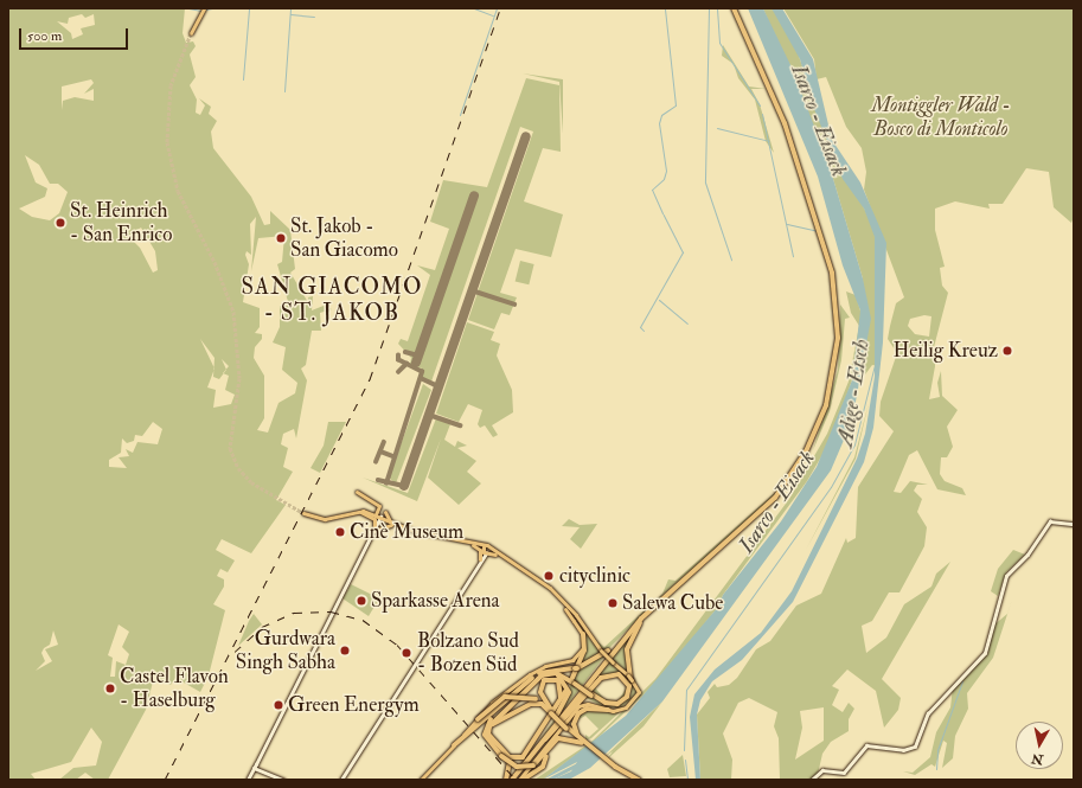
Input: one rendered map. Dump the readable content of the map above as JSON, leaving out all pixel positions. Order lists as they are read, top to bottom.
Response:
{
  "districts": ["SAN GIACOMO - ST. JAKOB"],
  "water": ["Isarco - Eisack", "Adige - Etsch"],
  "parks": ["Montiggler Wald - Bosco di Monticolo"],
  "places": [
    "St. Heinrich - San Enrico",
    "St. Jakob - San Giacomo",
    "Heilig Kreuz",
    "Cinè Museum",
    "cityclinic",
    "Sparkasse Arena",
    "Salewa Cube",
    "Gurdwara Singh Sabha",
    "Bolzano Sud - Bozen Süd",
    "Castel Flavon - Haselburg",
    "Green Energym"
  ],
  "scale_bar": "500 m",
  "north": "bottom"
}
